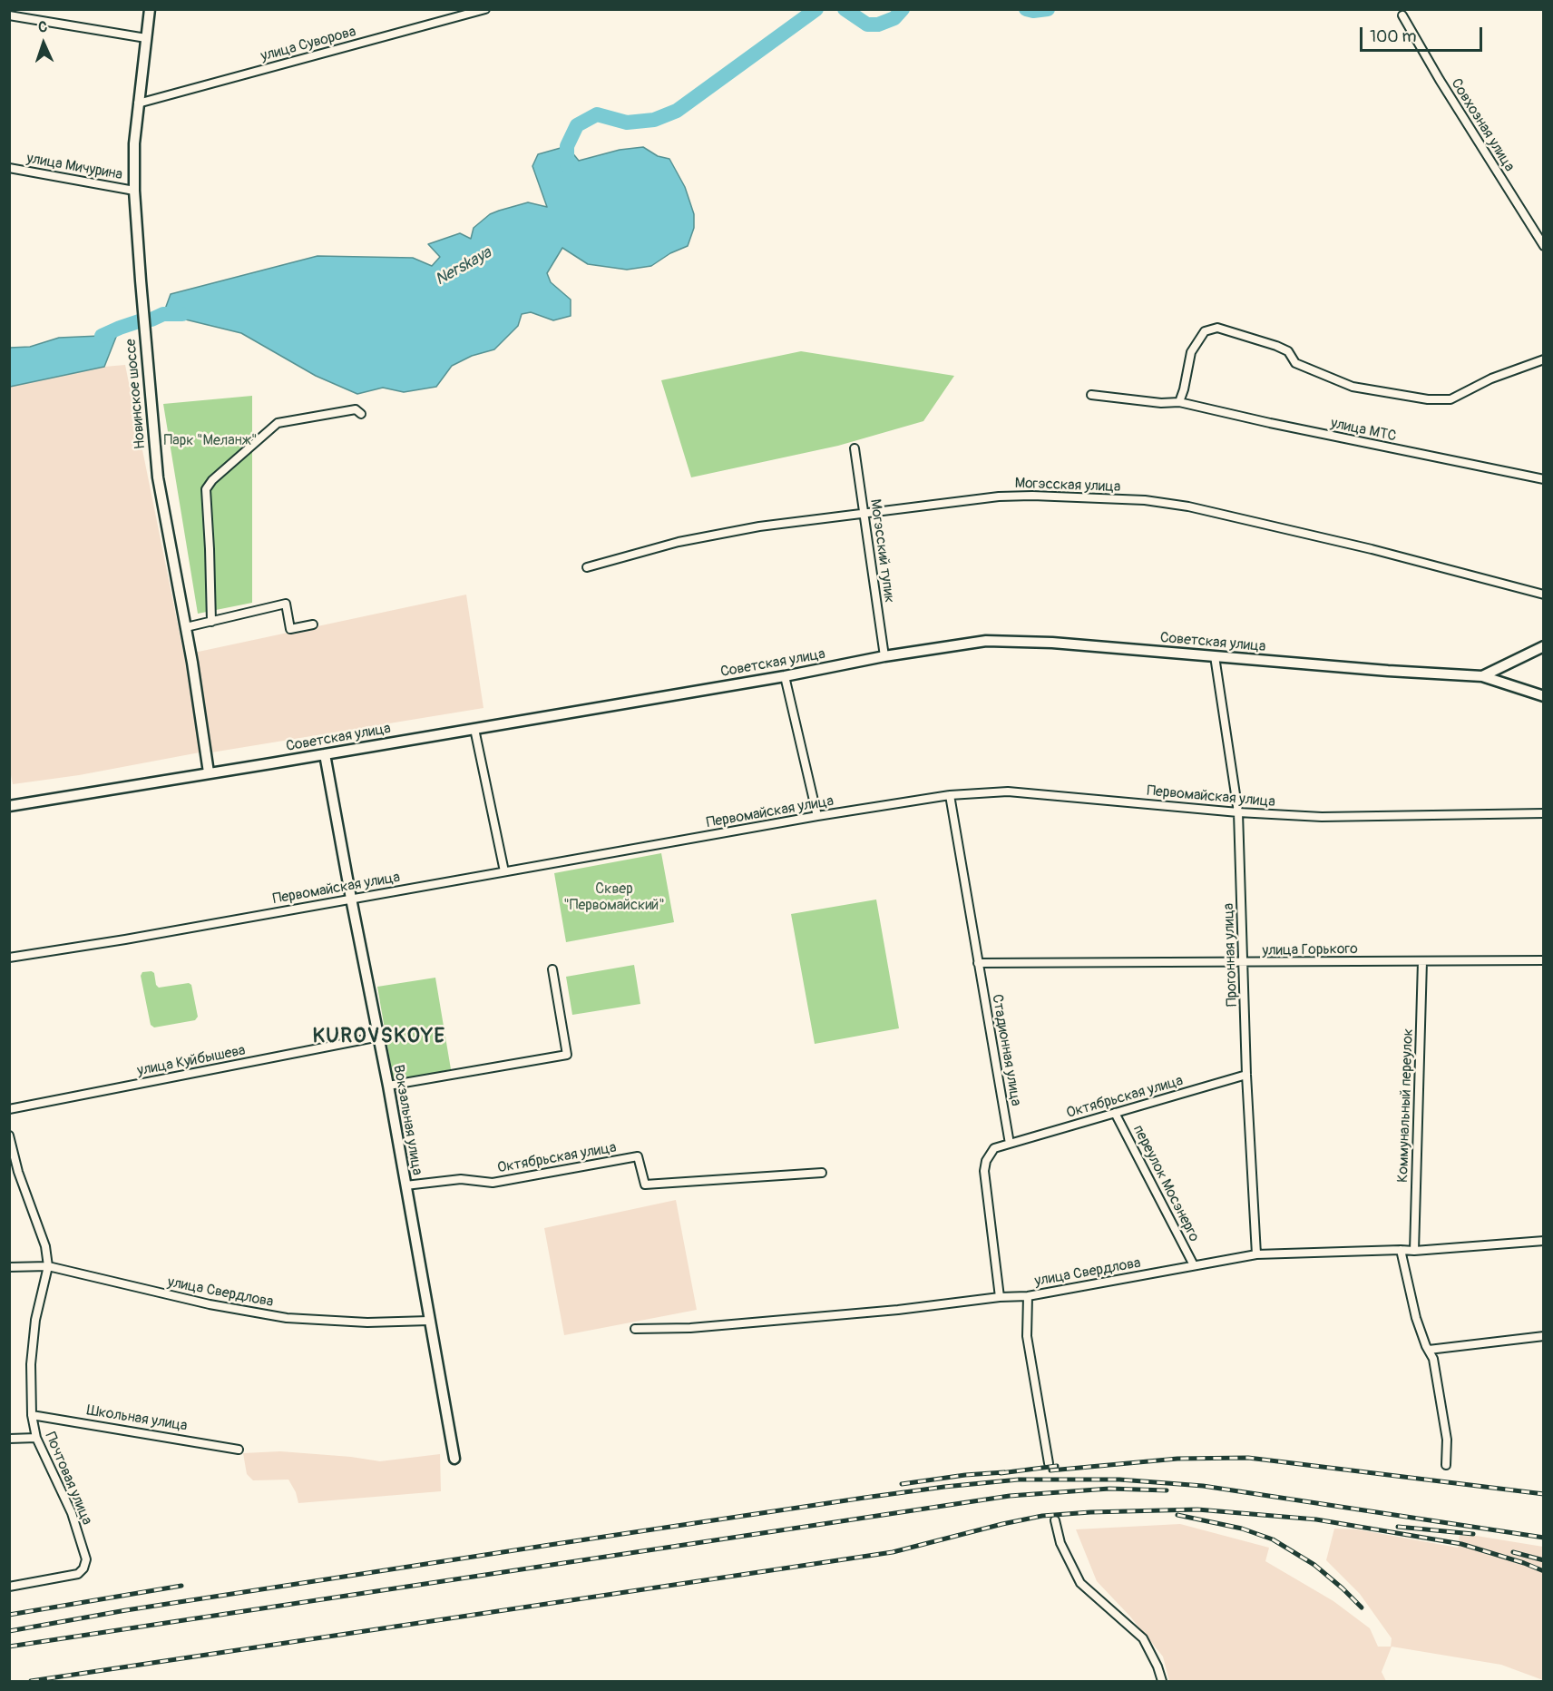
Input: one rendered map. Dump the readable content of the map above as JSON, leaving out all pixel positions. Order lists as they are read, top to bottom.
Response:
{
  "streets": {
    "street": [
      "улица Суворова",
      "Совхозная улица",
      "улица Мичурина",
      "Новинское шоссе",
      "улица МТС",
      "Могэсская улица",
      "Могэсский тупик",
      "Советская улица",
      "Первомайская улица",
      "улица Горького",
      "Прогонная улица",
      "Стадионная улица",
      "улица Куйбышева",
      "Октябрьская улица",
      "Коммунальный переулок",
      "Вокзальная улица",
      "переулок Мосэнерго",
      "улица Свердлова",
      "Школьная улица",
      "Почтовая улица"
    ]
  },
  "crossings": [
    ["улица Суворова", "Новинское шоссе"],
    ["улица Мичурина", "Новинское шоссе"],
    ["Новинское шоссе", "Советская улица"],
    ["Могэсская улица", "Могэсский тупик"],
    ["Могэсский тупик", "Советская улица"],
    ["Советская улица", "Прогонная улица"],
    ["Советская улица", "Вокзальная улица"],
    ["Первомайская улица", "Прогонная улица"],
    ["Первомайская улица", "Стадионная улица"],
    ["Первомайская улица", "Вокзальная улица"],
    ["улица Горького", "Прогонная улица"],
    ["улица Горького", "Стадионная улица"],
    ["улица Горького", "Коммунальный переулок"],
    ["Прогонная улица", "Октябрьская улица"],
    ["Прогонная улица", "улица Свердлова"],
    ["Стадионная улица", "Октябрьская улица"],
    ["улица Куйбышева", "Вокзальная улица"],
    ["Октябрьская улица", "Вокзальная улица"],
    ["Октябрьская улица", "переулок Мосэнерго"],
    ["Коммунальный переулок", "улица Свердлова"],
    ["Вокзальная улица", "улица Свердлова"],
    ["переулок Мосэнерго", "улица Свердлова"],
    ["улица Свердлова", "Почтовая улица"],
    ["Школьная улица", "Почтовая улица"]
  ],
  "districts": ["KUROVSKOYE"],
  "water": ["Nerskaya"],
  "parks": ["Парк \"Меланж\"", "Сквер \"Первомайский\""],
  "scale_bar": "100 m",
  "north": "top"
}
